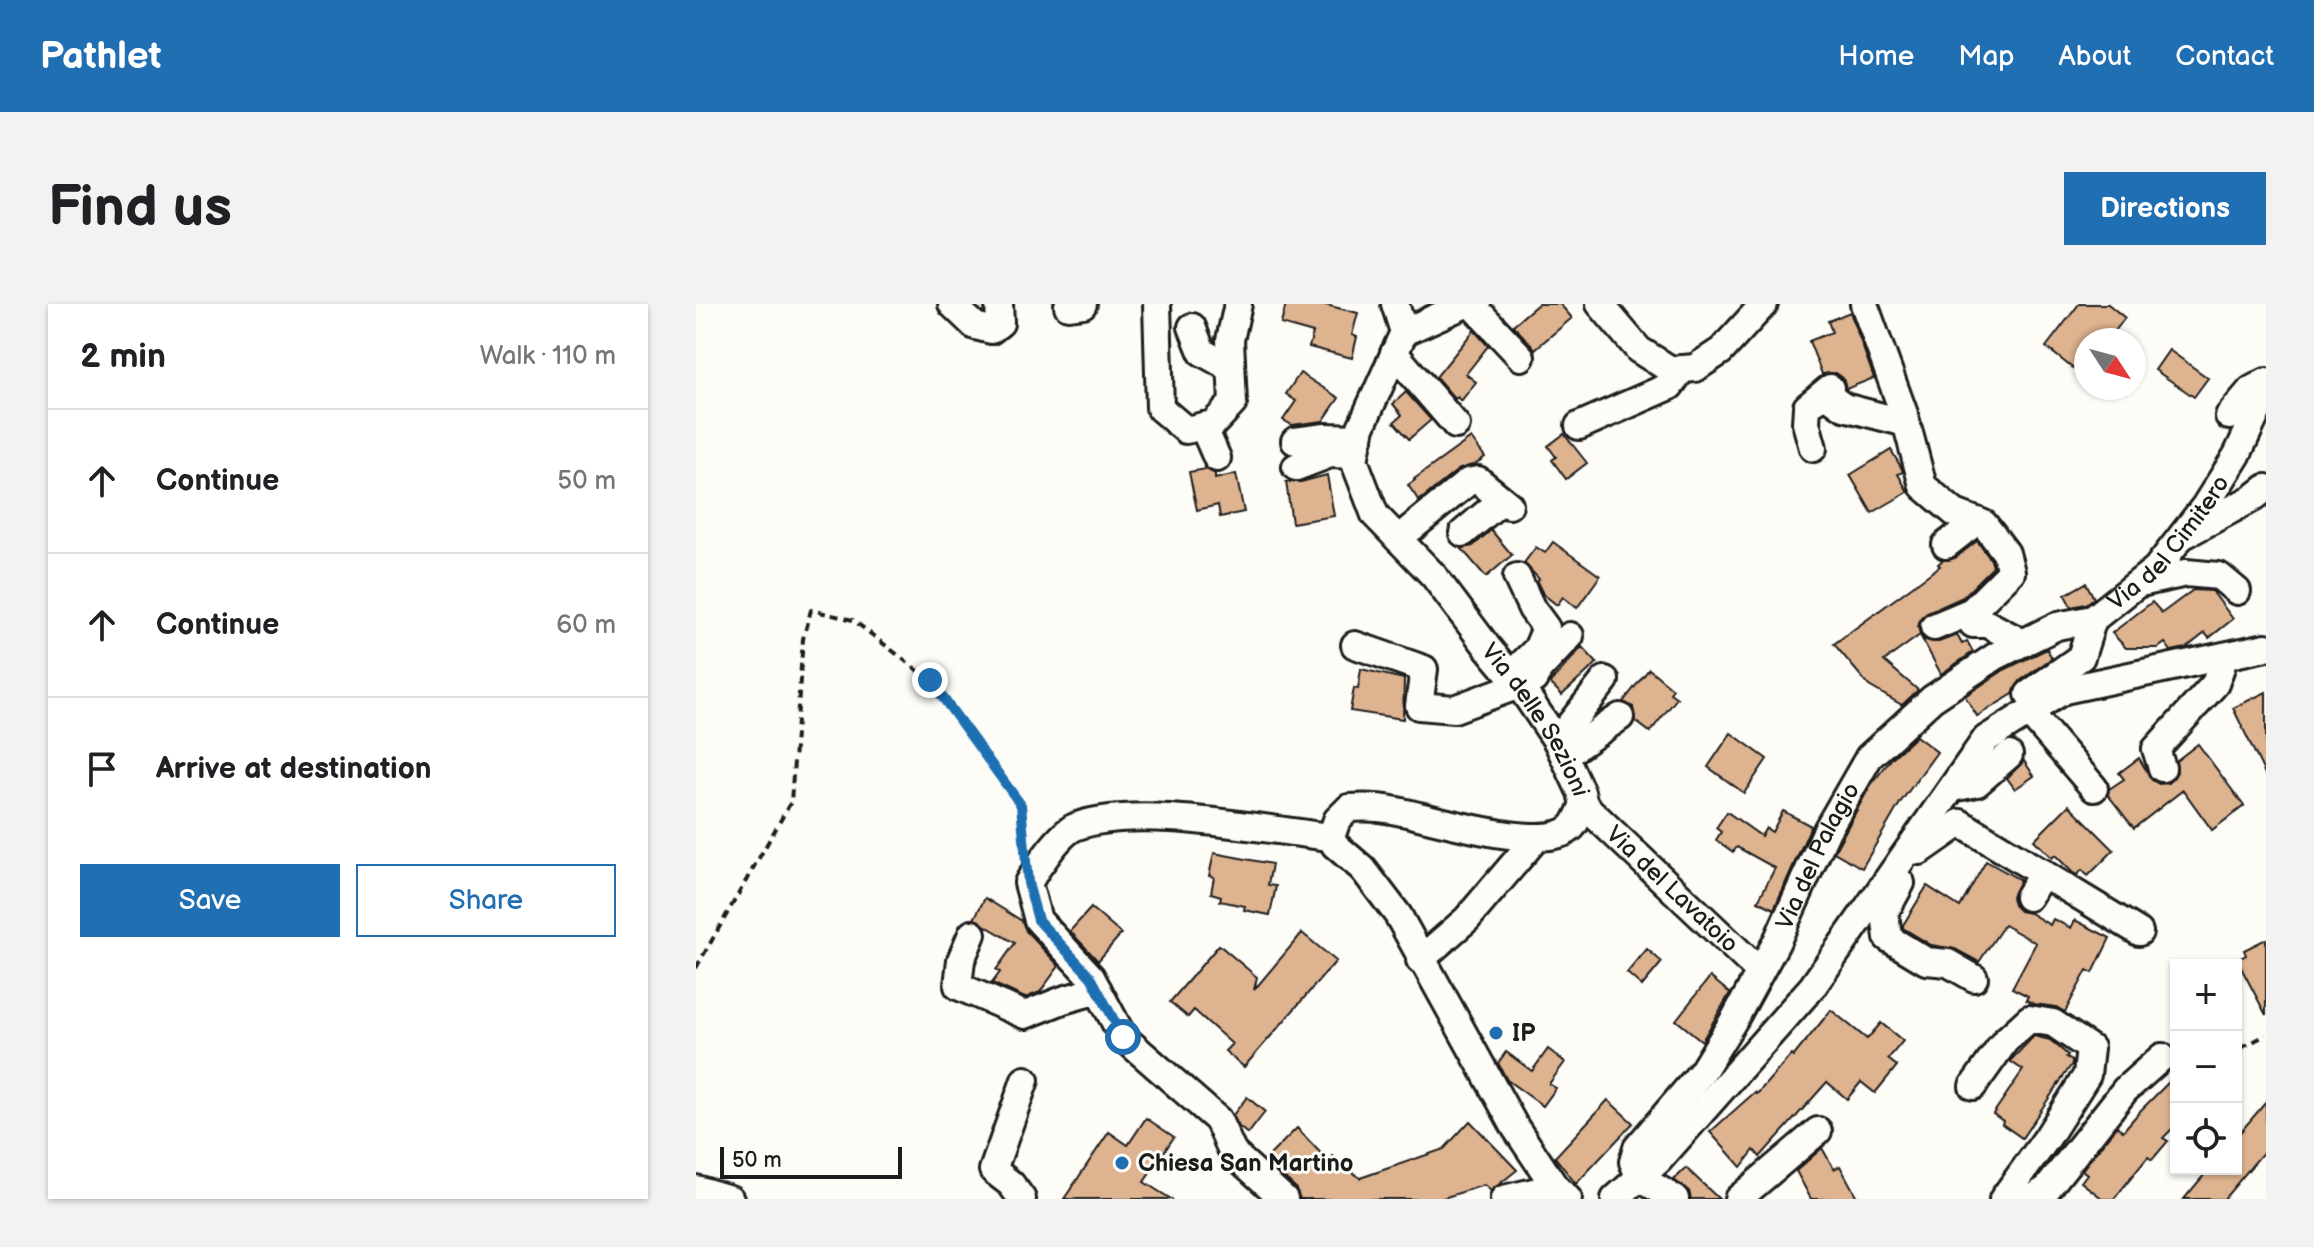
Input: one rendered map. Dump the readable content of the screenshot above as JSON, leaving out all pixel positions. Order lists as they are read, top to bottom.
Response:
{
  "streets": {
    "street": [
      "Via del Cimitero",
      "Via delle Sezioni",
      "Via del Palagio",
      "Via del Lavatoio"
    ]
  },
  "crossings": [
    ["Via del Cimitero", "Via del Palagio"],
    ["Via delle Sezioni", "Via del Lavatoio"],
    ["Via del Palagio", "Via del Lavatoio"]
  ],
  "places": ["IP", "Chiesa San Martino"],
  "scale_bar": "50 m",
  "north": "bottom right",
  "page": {
    "header": "Pathlet",
    "nav": [
      "Home",
      "Map",
      "About",
      "Contact"
    ],
    "buttons": [
      "Directions",
      ["Save", "Share"]
    ],
    "title": "Find us",
    "heading": ["2 min", "Walk · 110 m"],
    "list": [
      ["Continue", "50 m"],
      ["Continue", "60 m"],
      "Arrive at destination"
    ],
    "map_buttons": ["+", "−"],
    "scale": "50 m"
  }
}
